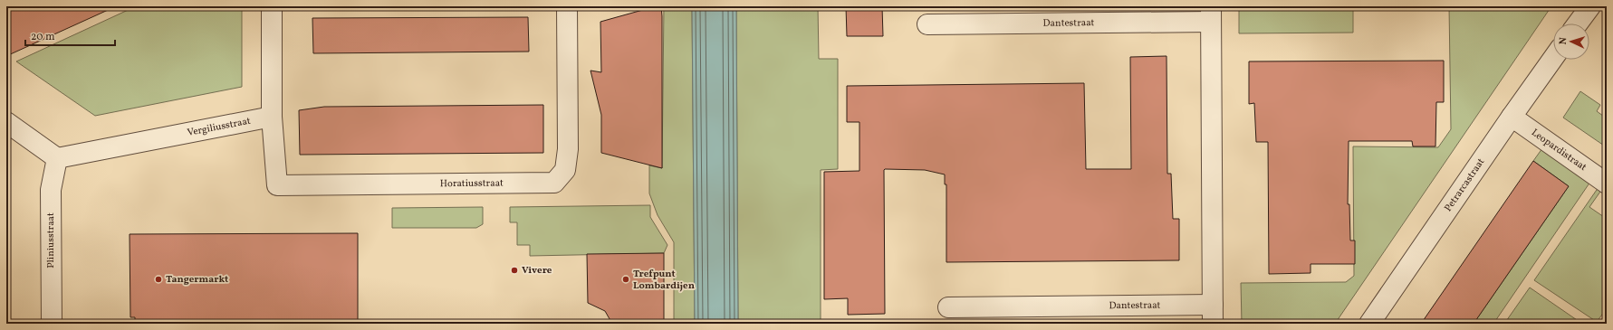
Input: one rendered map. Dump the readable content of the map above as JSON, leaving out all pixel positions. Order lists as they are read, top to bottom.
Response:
{
  "streets": {
    "street": [
      "Dantestraat",
      "Vergiliusstraat",
      "Leopardistraat",
      "Horatiusstraat",
      "Petrarcastraat",
      "Pliniusstraat"
    ]
  },
  "crossings": [
    ["Vergiliusstraat", "Horatiusstraat"],
    ["Vergiliusstraat", "Pliniusstraat"],
    ["Leopardistraat", "Petrarcastraat"]
  ],
  "places": ["Vivere", "Tangermarkt", "Trefpunt Lombardijen"],
  "scale_bar": "20 m",
  "north": "left"
}
